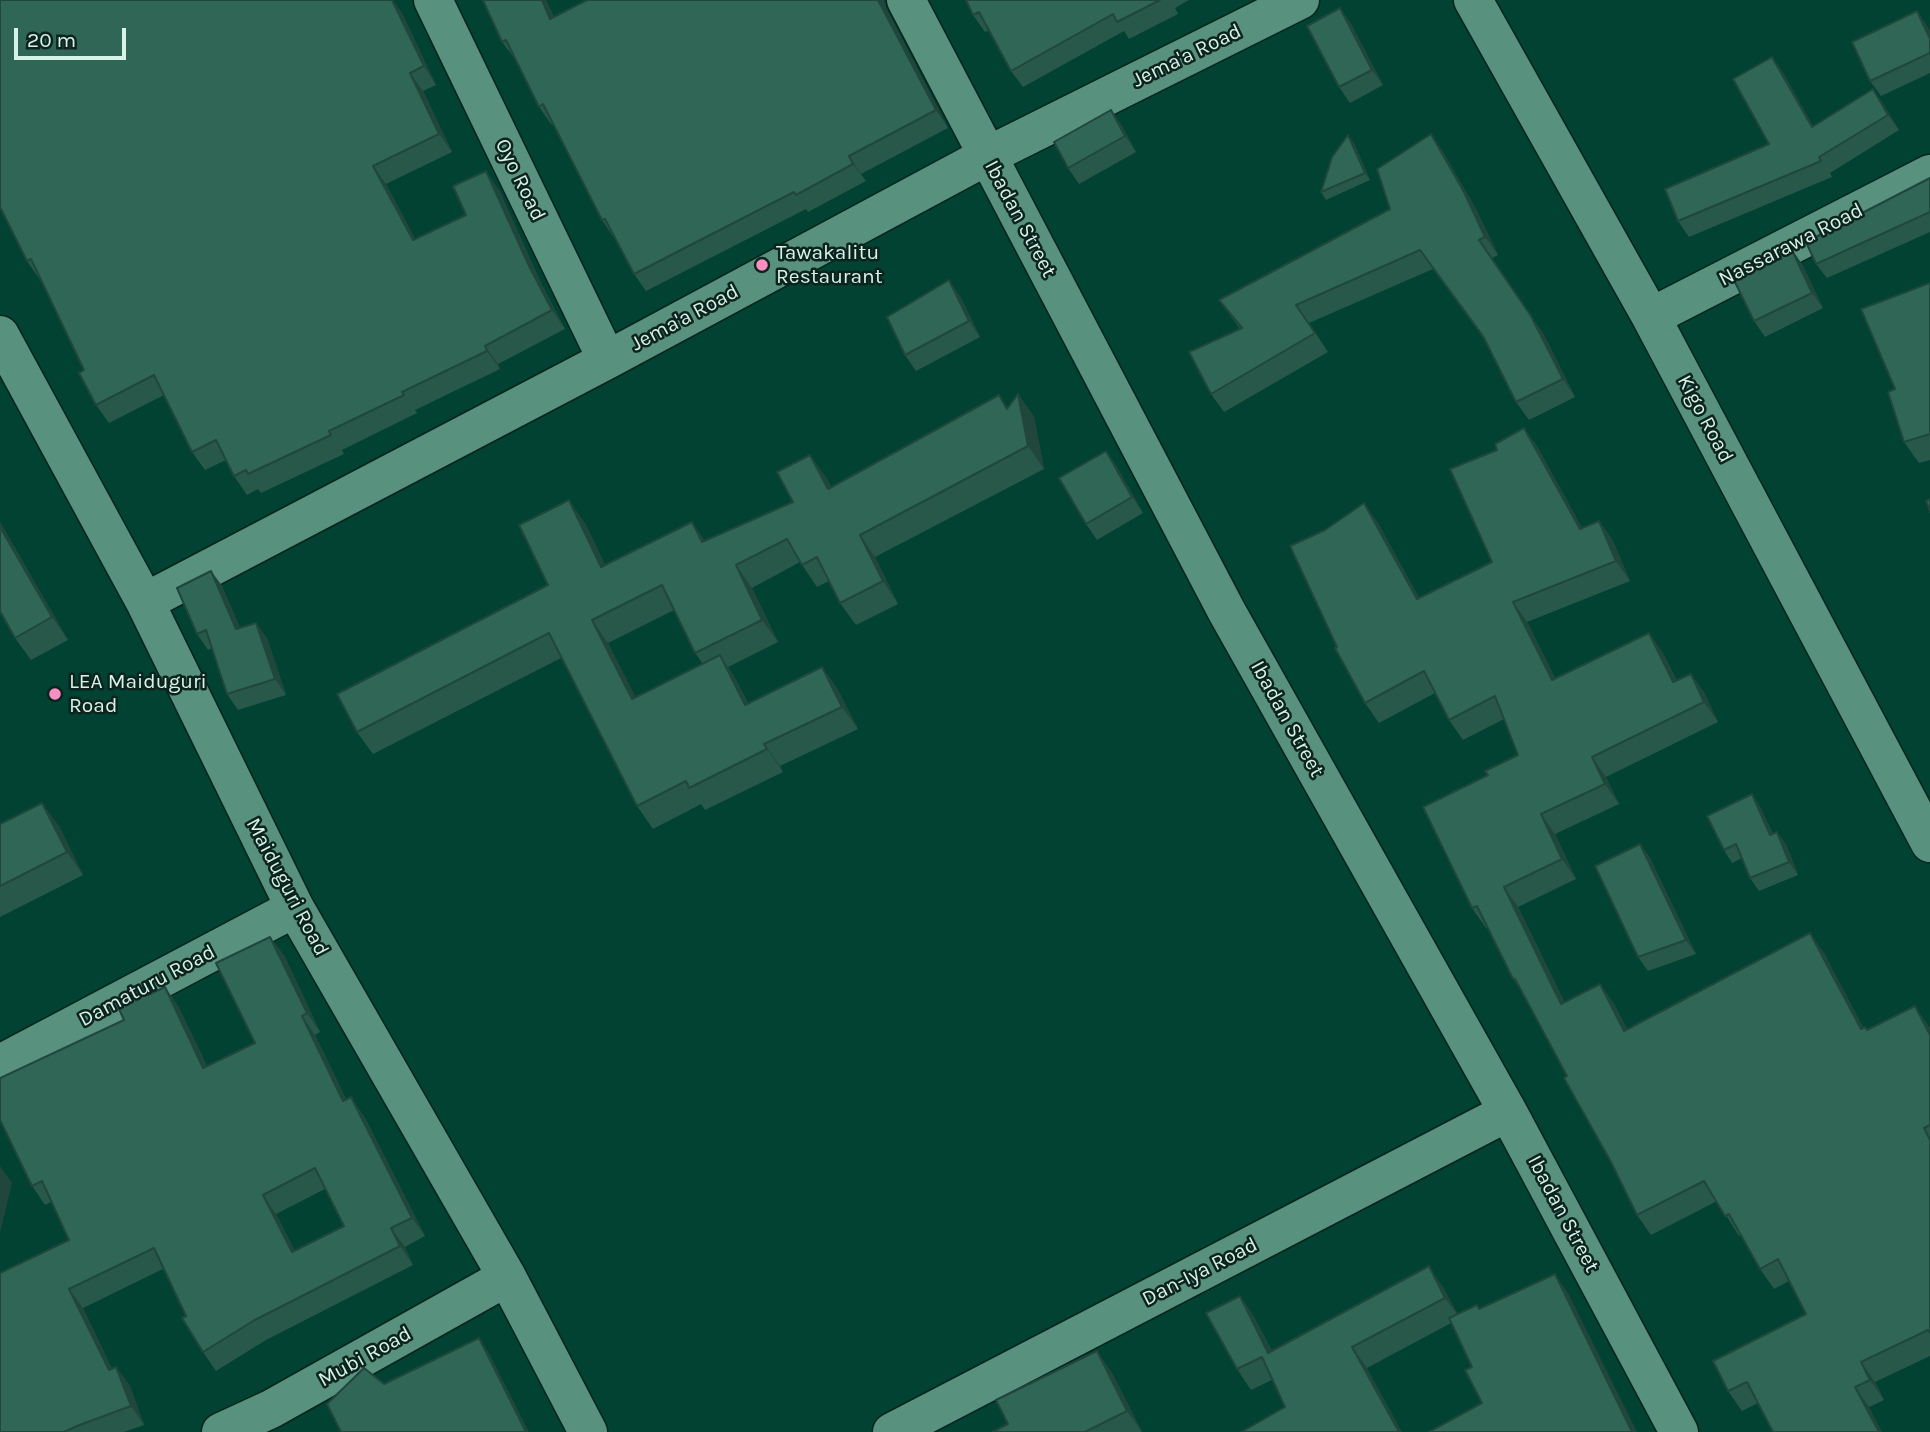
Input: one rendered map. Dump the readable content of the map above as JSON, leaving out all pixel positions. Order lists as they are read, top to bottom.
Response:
{
  "streets": {
    "street": [
      "Jema'a Road",
      "Oyo Road",
      "Ibadan Street",
      "Nassarawa Road",
      "Kigo Road",
      "Maiduguri Road",
      "Damaturu Road",
      "Dan-Iya Road",
      "Mubi Road"
    ]
  },
  "crossings": [
    ["Jema'a Road", "Oyo Road"],
    ["Jema'a Road", "Ibadan Street"],
    ["Jema'a Road", "Maiduguri Road"],
    ["Ibadan Street", "Dan-Iya Road"],
    ["Nassarawa Road", "Kigo Road"],
    ["Maiduguri Road", "Damaturu Road"],
    ["Maiduguri Road", "Mubi Road"]
  ],
  "places": ["Tawakalitu Restaurant", "LEA Maiduguri Road"],
  "scale_bar": "20 m"
}
